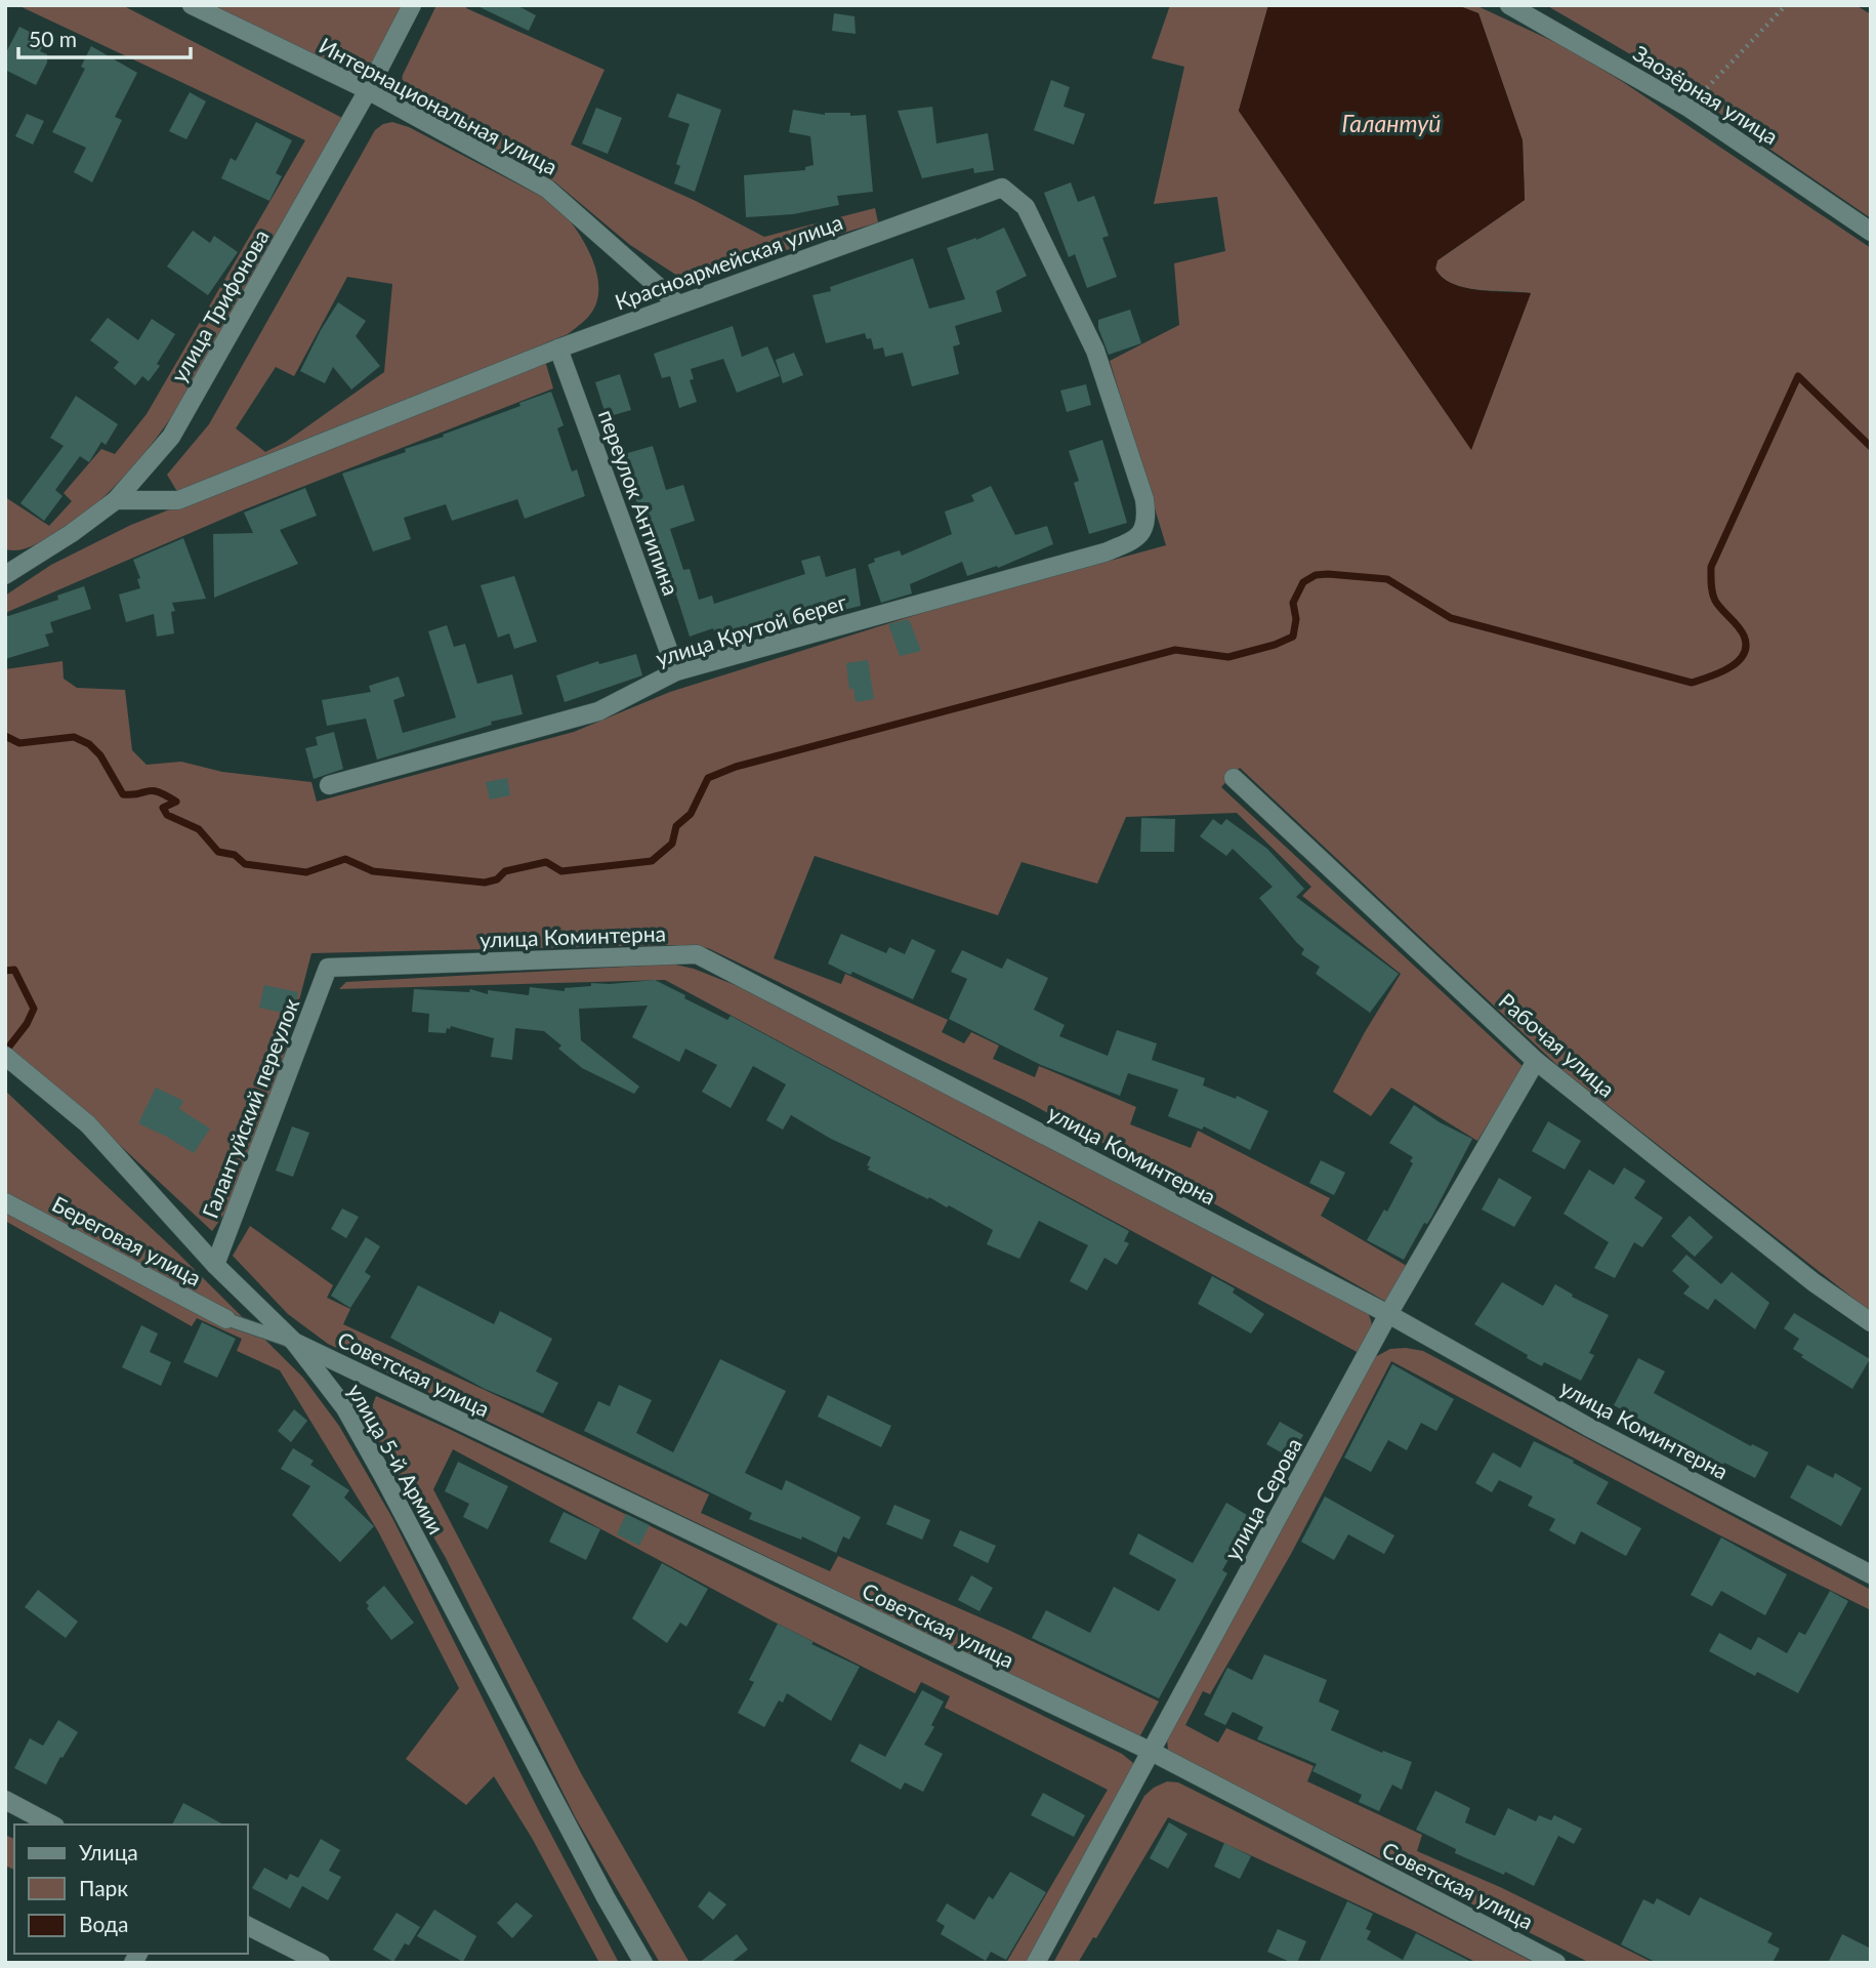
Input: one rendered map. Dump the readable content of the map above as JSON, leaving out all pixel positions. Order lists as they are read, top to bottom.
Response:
{
  "streets": {
    "street": [
      "Заозёрная улица",
      "Интернациональная улица",
      "Красноармейская улица",
      "улица Трифонова",
      "переулок Антипина",
      "улица Крутой берег",
      "улица Коминтерна",
      "Рабочая улица",
      "Галантуйский переулок",
      "Береговая улица",
      "Советская улица",
      "улица 5-й Армии",
      "улица Серова"
    ]
  },
  "crossings": [
    ["Интернациональная улица", "Красноармейская улица"],
    ["Интернациональная улица", "улица Трифонова"],
    ["Красноармейская улица", "улица Трифонова"],
    ["Красноармейская улица", "переулок Антипина"],
    ["Красноармейская улица", "улица Крутой берег"],
    ["переулок Антипина", "улица Крутой берег"],
    ["улица Коминтерна", "Галантуйский переулок"],
    ["улица Коминтерна", "улица Серова"],
    ["Рабочая улица", "улица Серова"],
    ["Галантуйский переулок", "улица 5-й Армии"],
    ["Советская улица", "улица 5-й Армии"],
    ["Советская улица", "улица Серова"]
  ],
  "water": ["Галантуй"],
  "legend": ["Улица", "Парк", "Вода"],
  "scale_bar": "50 m"
}
